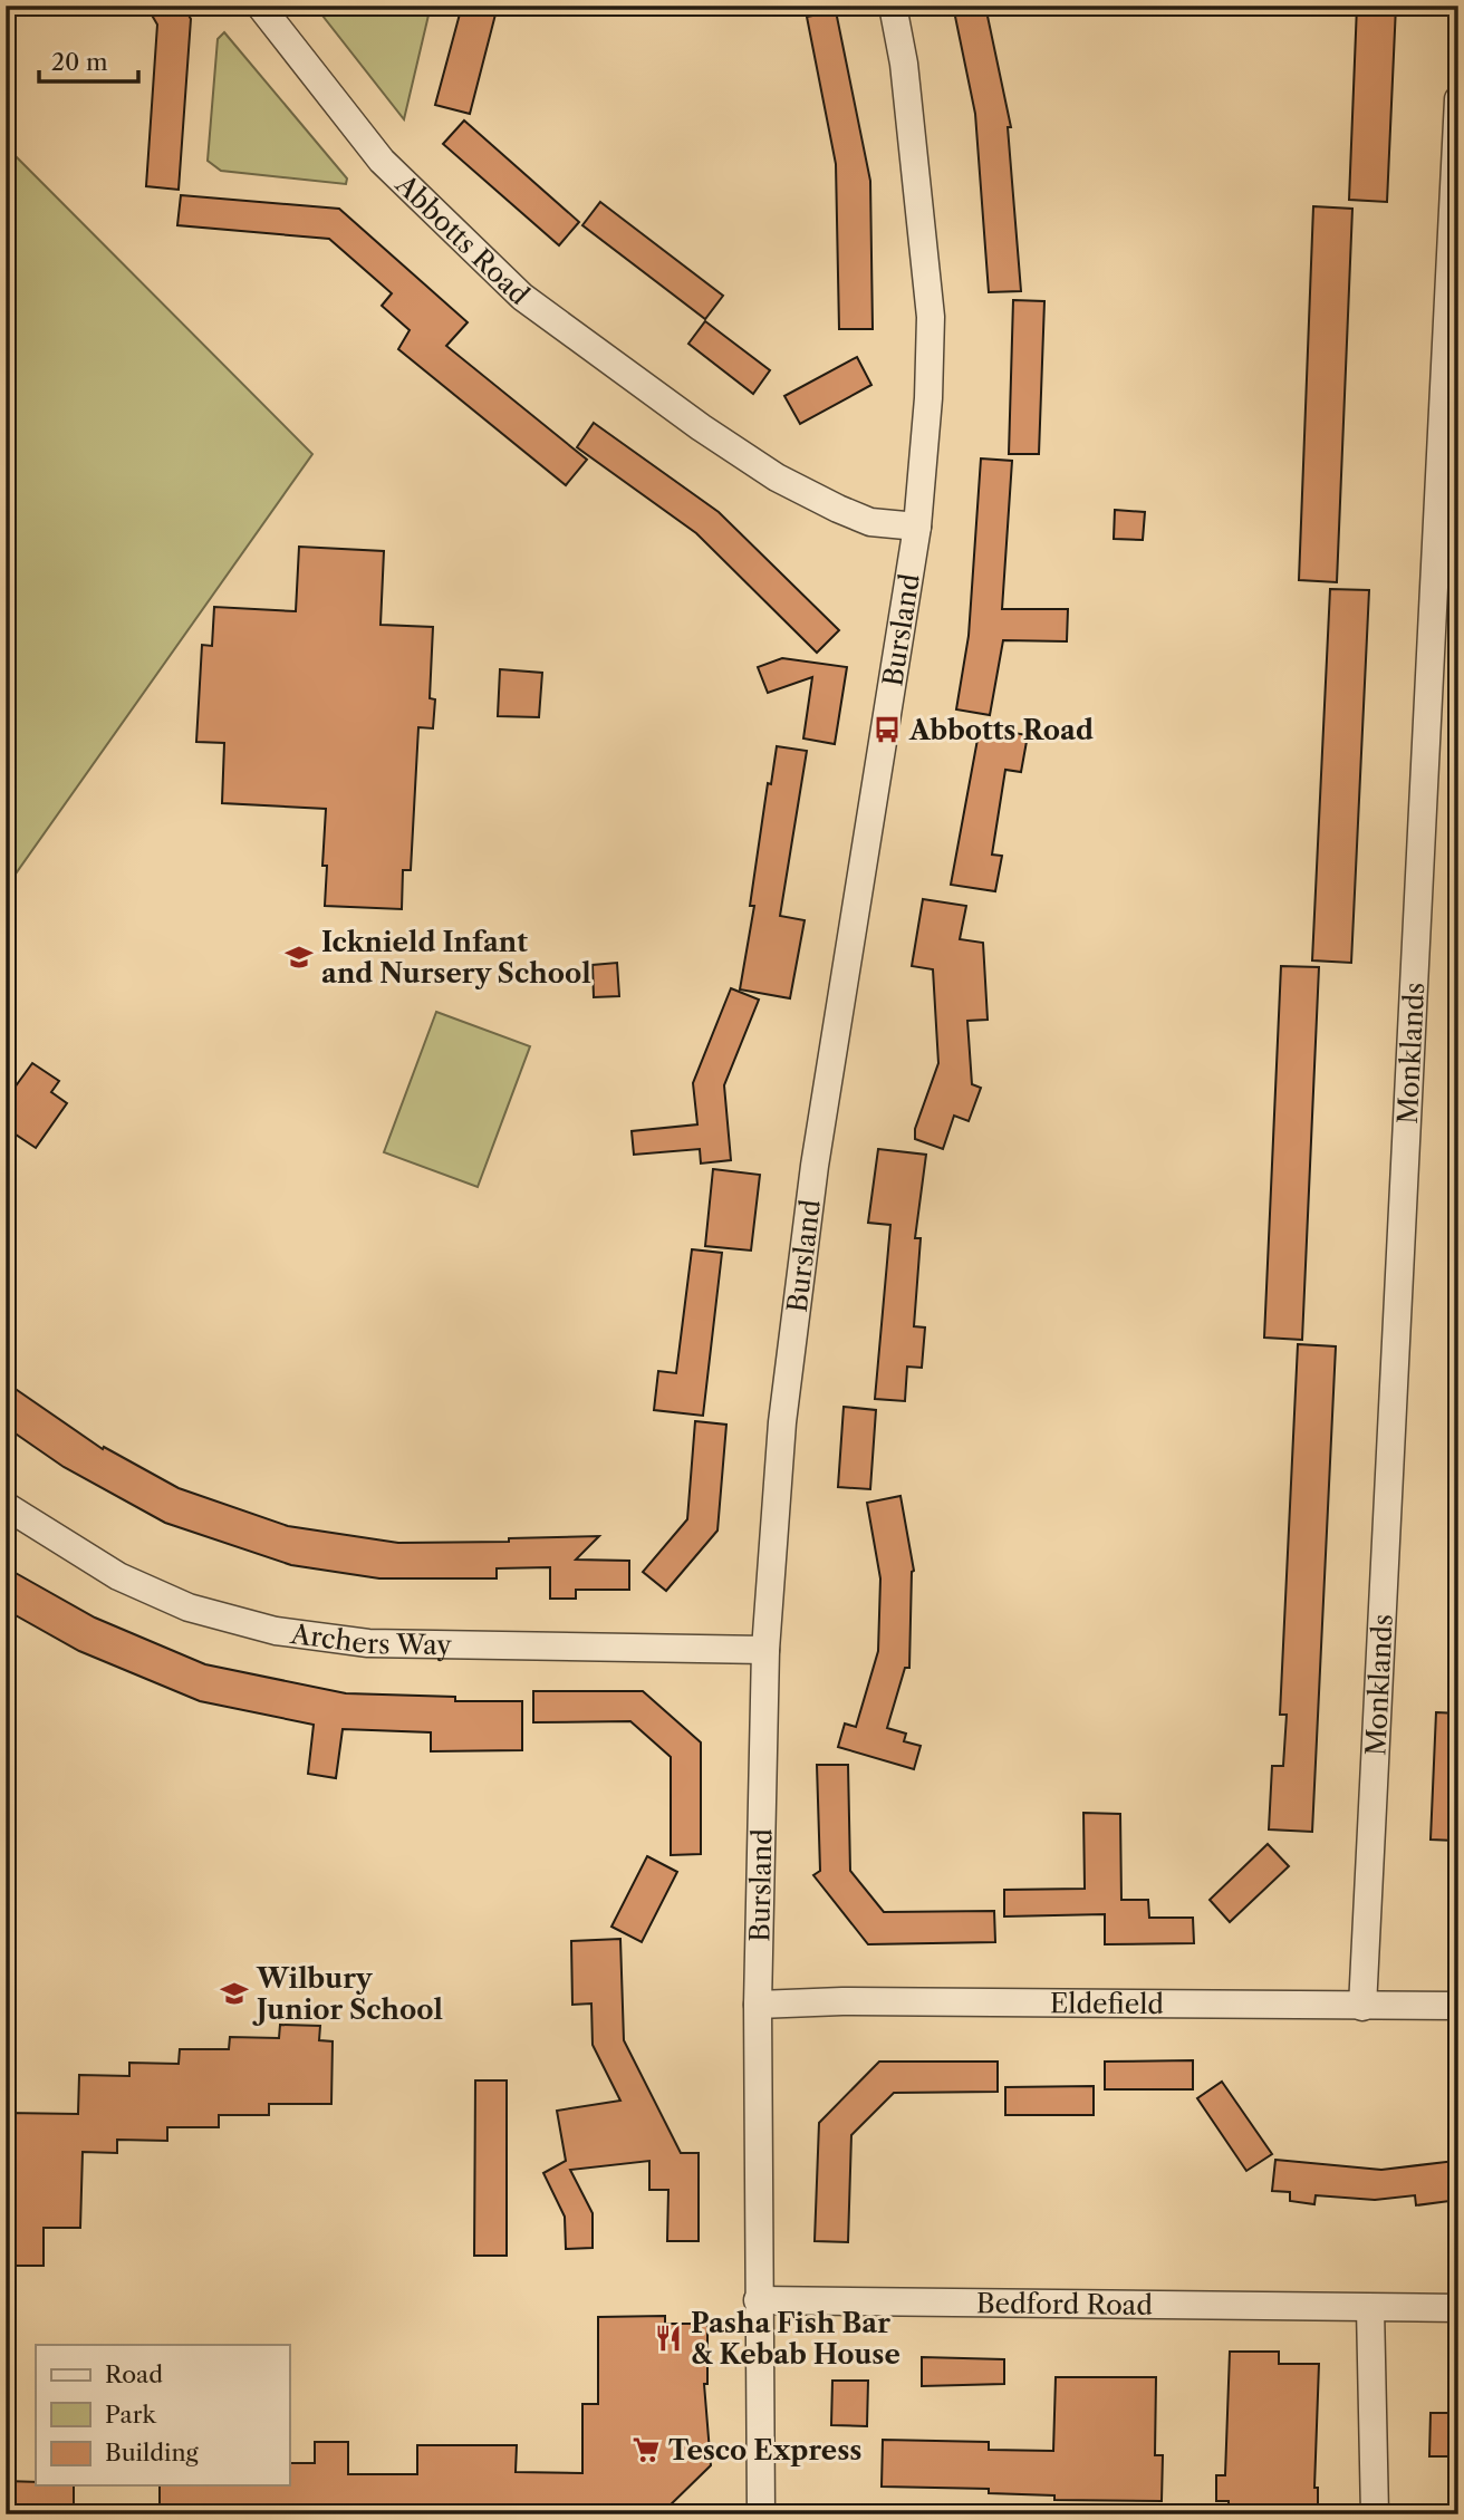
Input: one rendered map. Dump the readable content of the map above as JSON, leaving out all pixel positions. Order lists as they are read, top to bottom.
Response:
{
  "streets": {
    "street": [
      "Abbotts Road",
      "Bursland",
      "Monklands",
      "Archers Way",
      "Eldefield",
      "Bedford Road"
    ]
  },
  "crossings": [
    ["Abbotts Road", "Bursland"],
    ["Bursland", "Archers Way"],
    ["Bursland", "Eldefield"],
    ["Bursland", "Bedford Road"],
    ["Monklands", "Eldefield"]
  ],
  "places": {
    "bus stop": ["Abbotts Road"],
    "school or university": ["Icknield Infant and Nursery School", "Wilbury Junior School"],
    "restaurant": ["Pasha Fish Bar & Kebab House"],
    "supermarket": ["Tesco Express"]
  },
  "legend": ["Road", "Park", "Building"],
  "scale_bar": "20 m"
}
